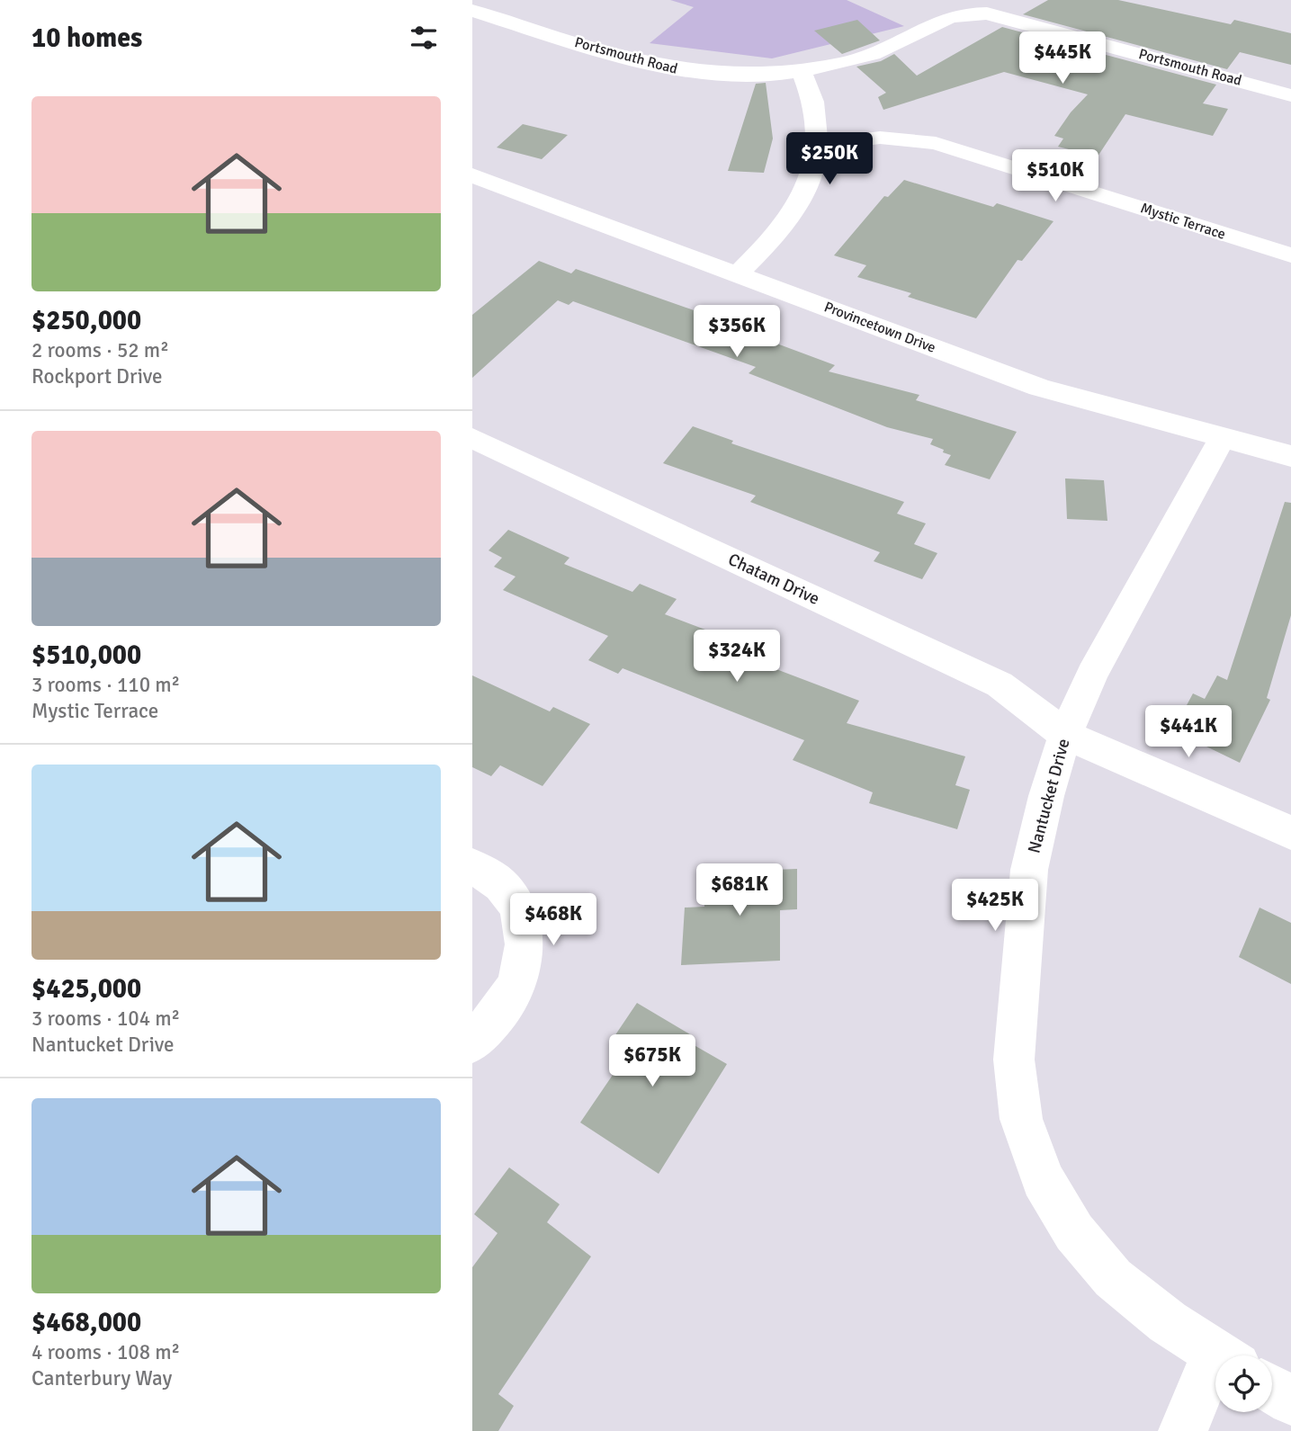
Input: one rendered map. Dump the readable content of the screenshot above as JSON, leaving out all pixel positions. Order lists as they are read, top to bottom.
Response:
{
  "streets": {
    "street": [
      "Portsmouth Road",
      "Mystic Terrace",
      "Provincetown Drive",
      "Chatam Drive",
      "Nantucket Drive"
    ]
  },
  "crossings": [
    ["Provincetown Drive", "Nantucket Drive"],
    ["Chatam Drive", "Nantucket Drive"]
  ],
  "page": {
    "heading": "10 homes",
    "price": [
      "$445K",
      "$250K",
      "$510K",
      "$356K",
      "$324K",
      "$441K",
      "$681K",
      "$425K",
      "$468K",
      "$675K"
    ],
    "list": [
      {
        "name": "$250,000",
        "note": "2 rooms · 52 m² · Rockport Drive"
      },
      {
        "name": "$510,000",
        "note": "3 rooms · 110 m² · Mystic Terrace"
      },
      {
        "name": "$425,000",
        "note": "3 rooms · 104 m² · Nantucket Drive"
      },
      {
        "name": "$468,000",
        "note": "4 rooms · 108 m² · Canterbury Way"
      }
    ]
  }
}
